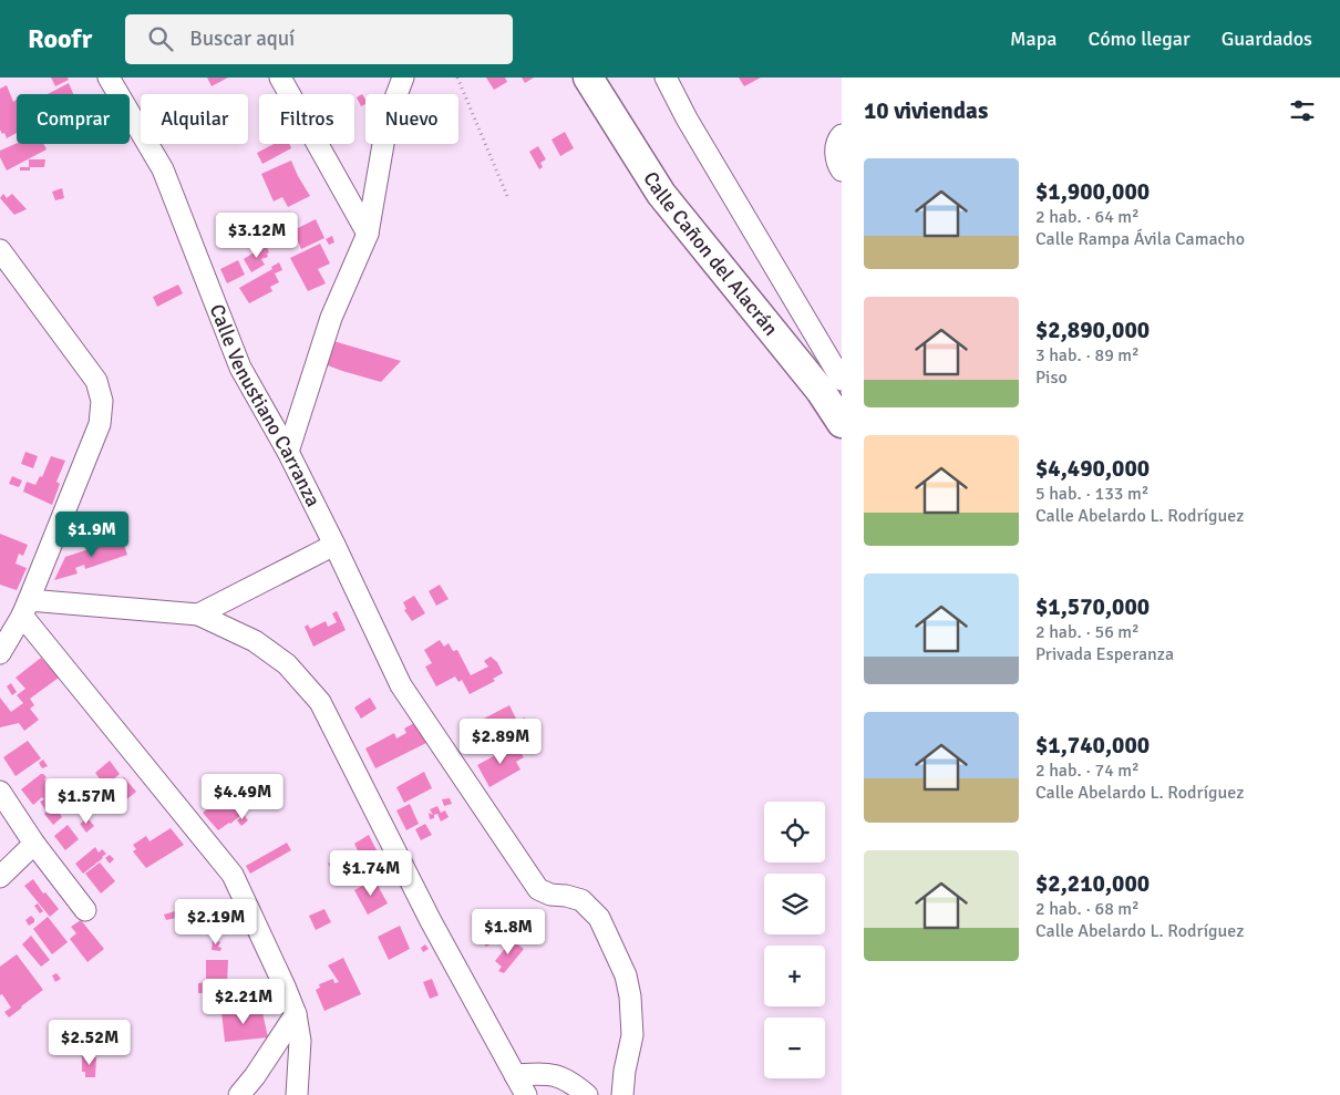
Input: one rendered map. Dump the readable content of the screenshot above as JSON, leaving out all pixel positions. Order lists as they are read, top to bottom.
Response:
{
  "streets": {
    "main road": ["Calle Cañon del Alacrán"],
    "street": ["Calle Venustiano Carranza"]
  },
  "page": {
    "header": "Roofr",
    "search": "Buscar aquí",
    "nav": ["Mapa", "Cómo llegar", "Guardados"],
    "heading": "10 viviendas",
    "chip": [
      "Comprar",
      "Alquilar",
      "Filtros",
      "Nuevo"
    ],
    "list": [
      {
        "name": "$1,900,000",
        "note": "2 hab. · 64 m² · Calle Rampa Ávila Camacho"
      },
      {
        "name": "$2,890,000",
        "note": "3 hab. · 89 m² · Piso"
      },
      {
        "name": "$4,490,000",
        "note": "5 hab. · 133 m² · Calle Abelardo L. Rodríguez"
      },
      {
        "name": "$1,570,000",
        "note": "2 hab. · 56 m² · Privada Esperanza"
      },
      {
        "name": "$1,740,000",
        "note": "2 hab. · 74 m² · Calle Abelardo L. Rodríguez"
      },
      {
        "name": "$2,210,000",
        "note": "2 hab. · 68 m² · Calle Abelardo L. Rodríguez"
      }
    ],
    "price": [
      "$3.12M",
      "$1.9M",
      "$2.89M",
      "$4.49M",
      "$1.57M",
      "$1.74M",
      "$2.19M",
      "$1.8M",
      "$2.21M",
      "$2.52M"
    ],
    "map_buttons": ["+", "−"]
  }
}
